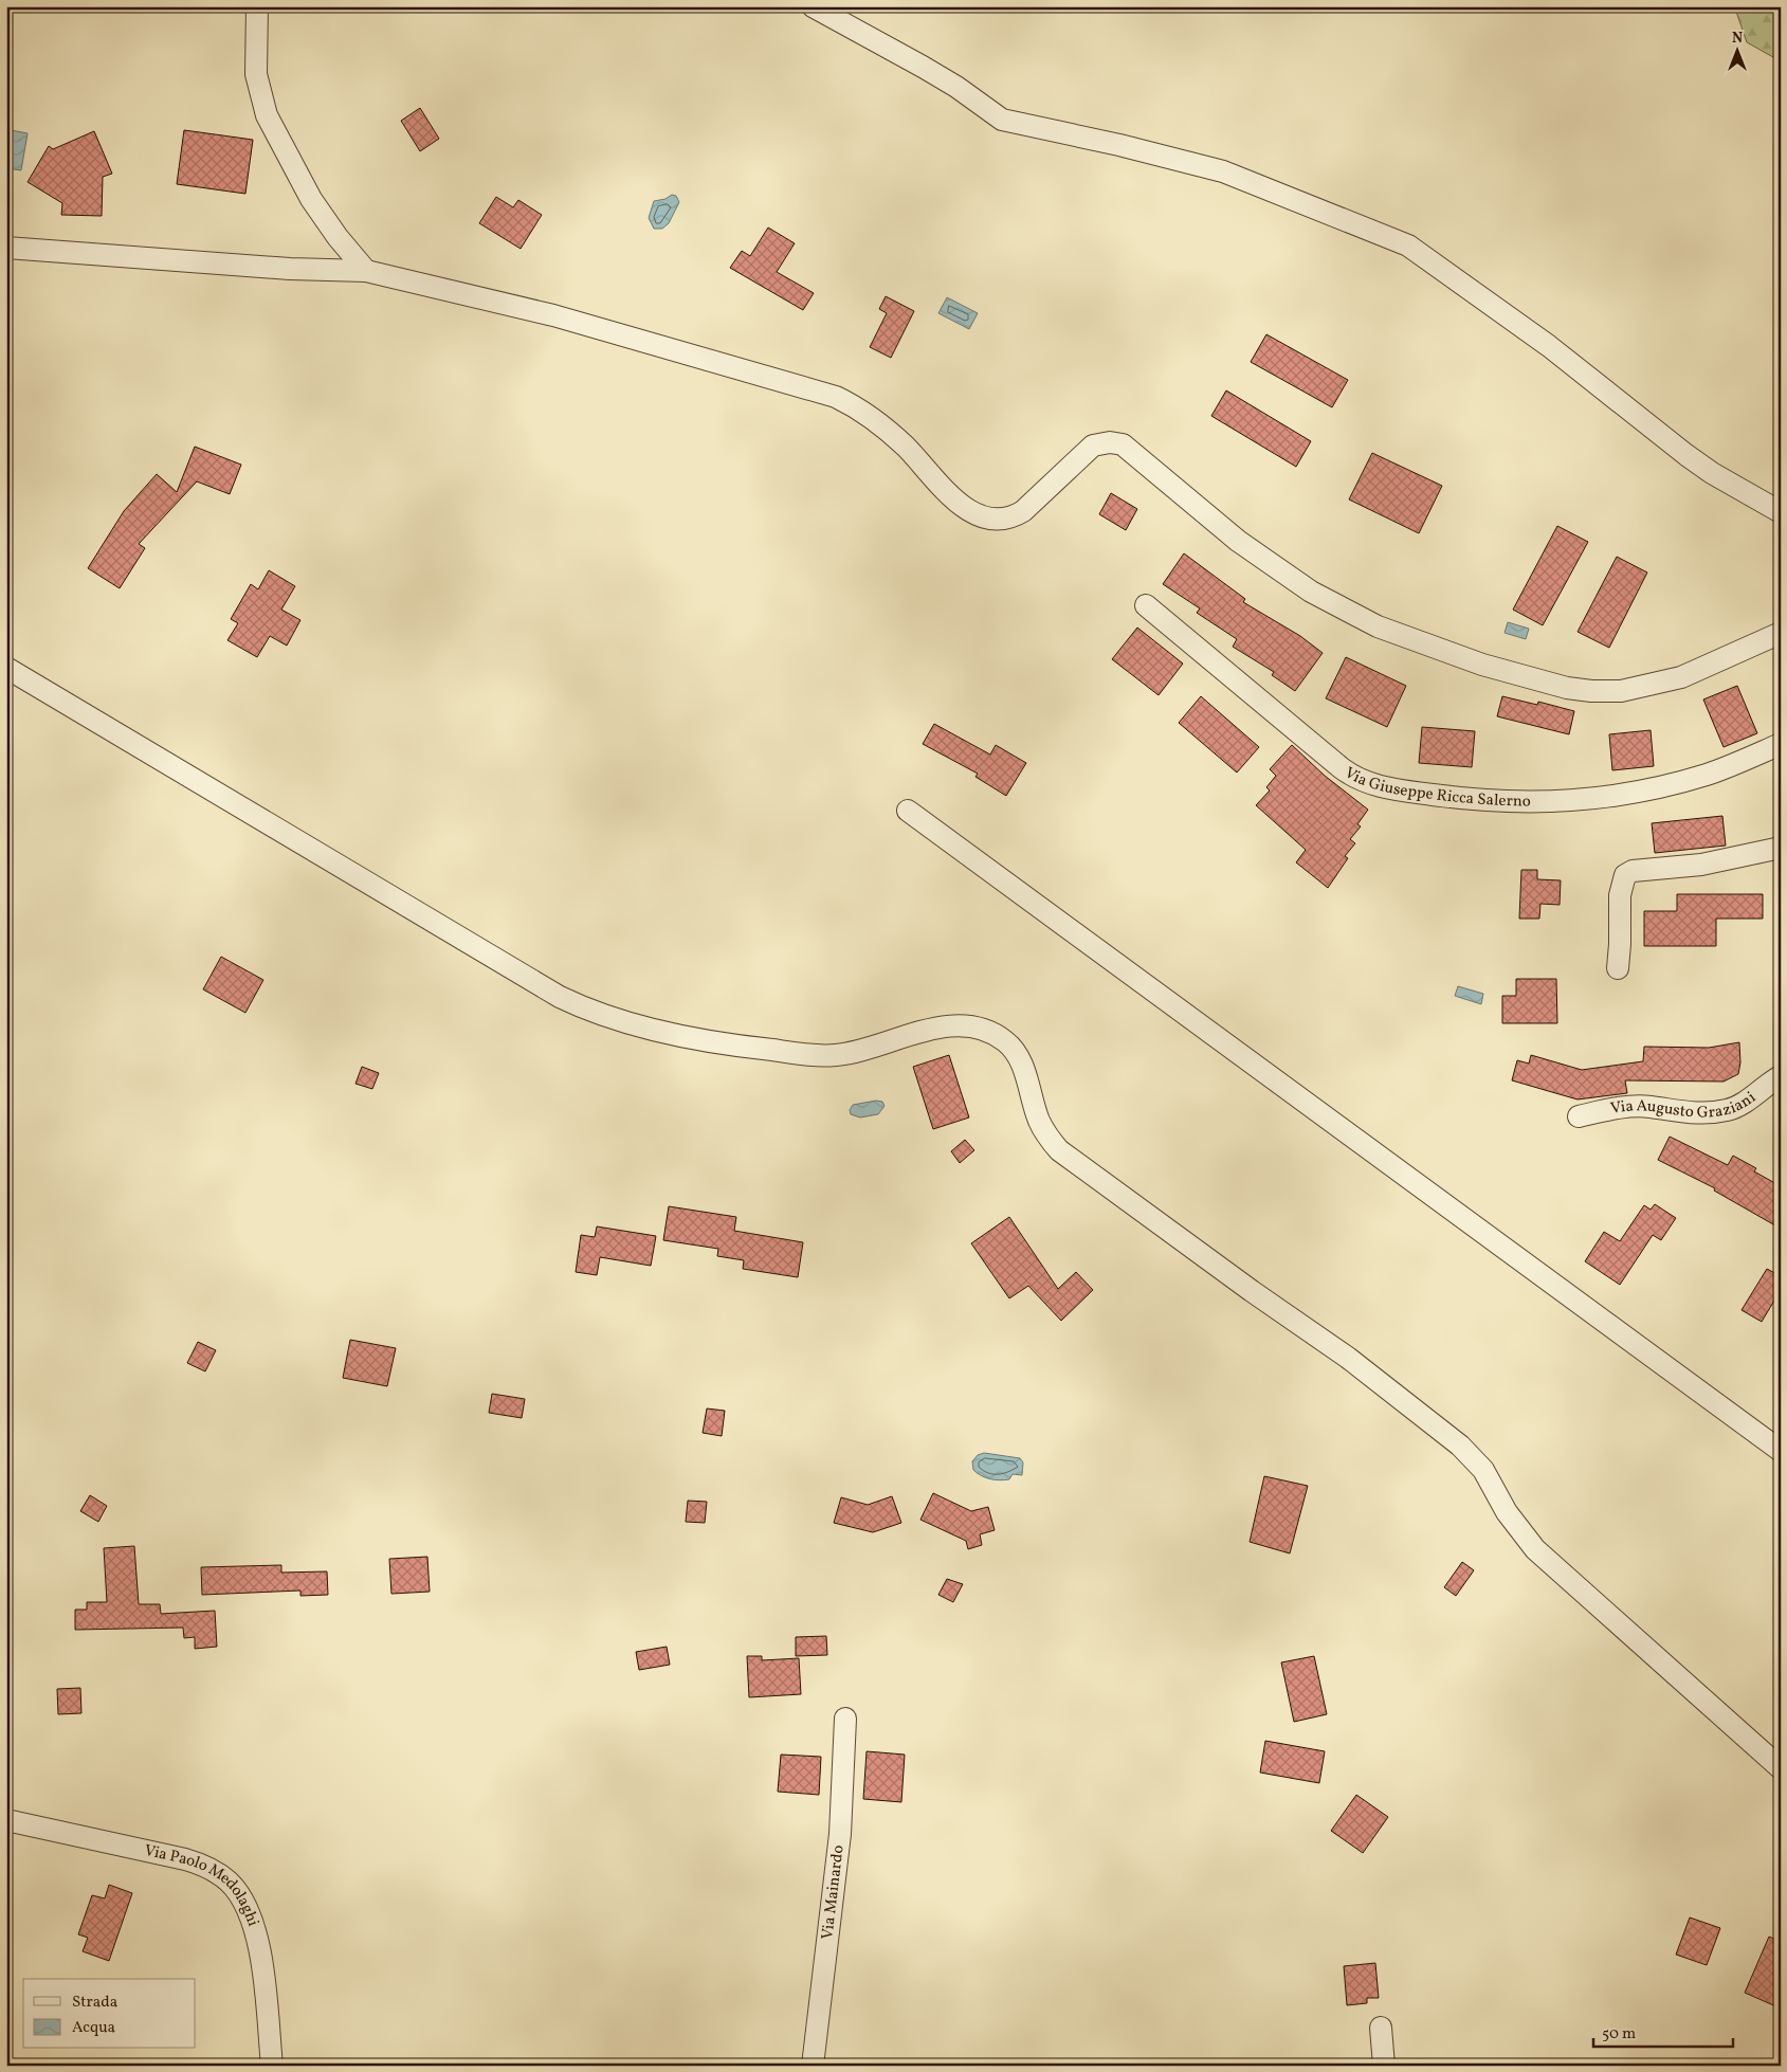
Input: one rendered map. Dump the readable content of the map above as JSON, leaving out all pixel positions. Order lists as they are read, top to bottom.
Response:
{
  "streets": {
    "street": [
      "Via Giuseppe Ricca Salerno",
      "Via Augusto Graziani",
      "Via Paolo Medolaghi",
      "Via Mainardo"
    ]
  },
  "legend": ["Strada", "Acqua"],
  "scale_bar": "50 m",
  "north": "top"
}
